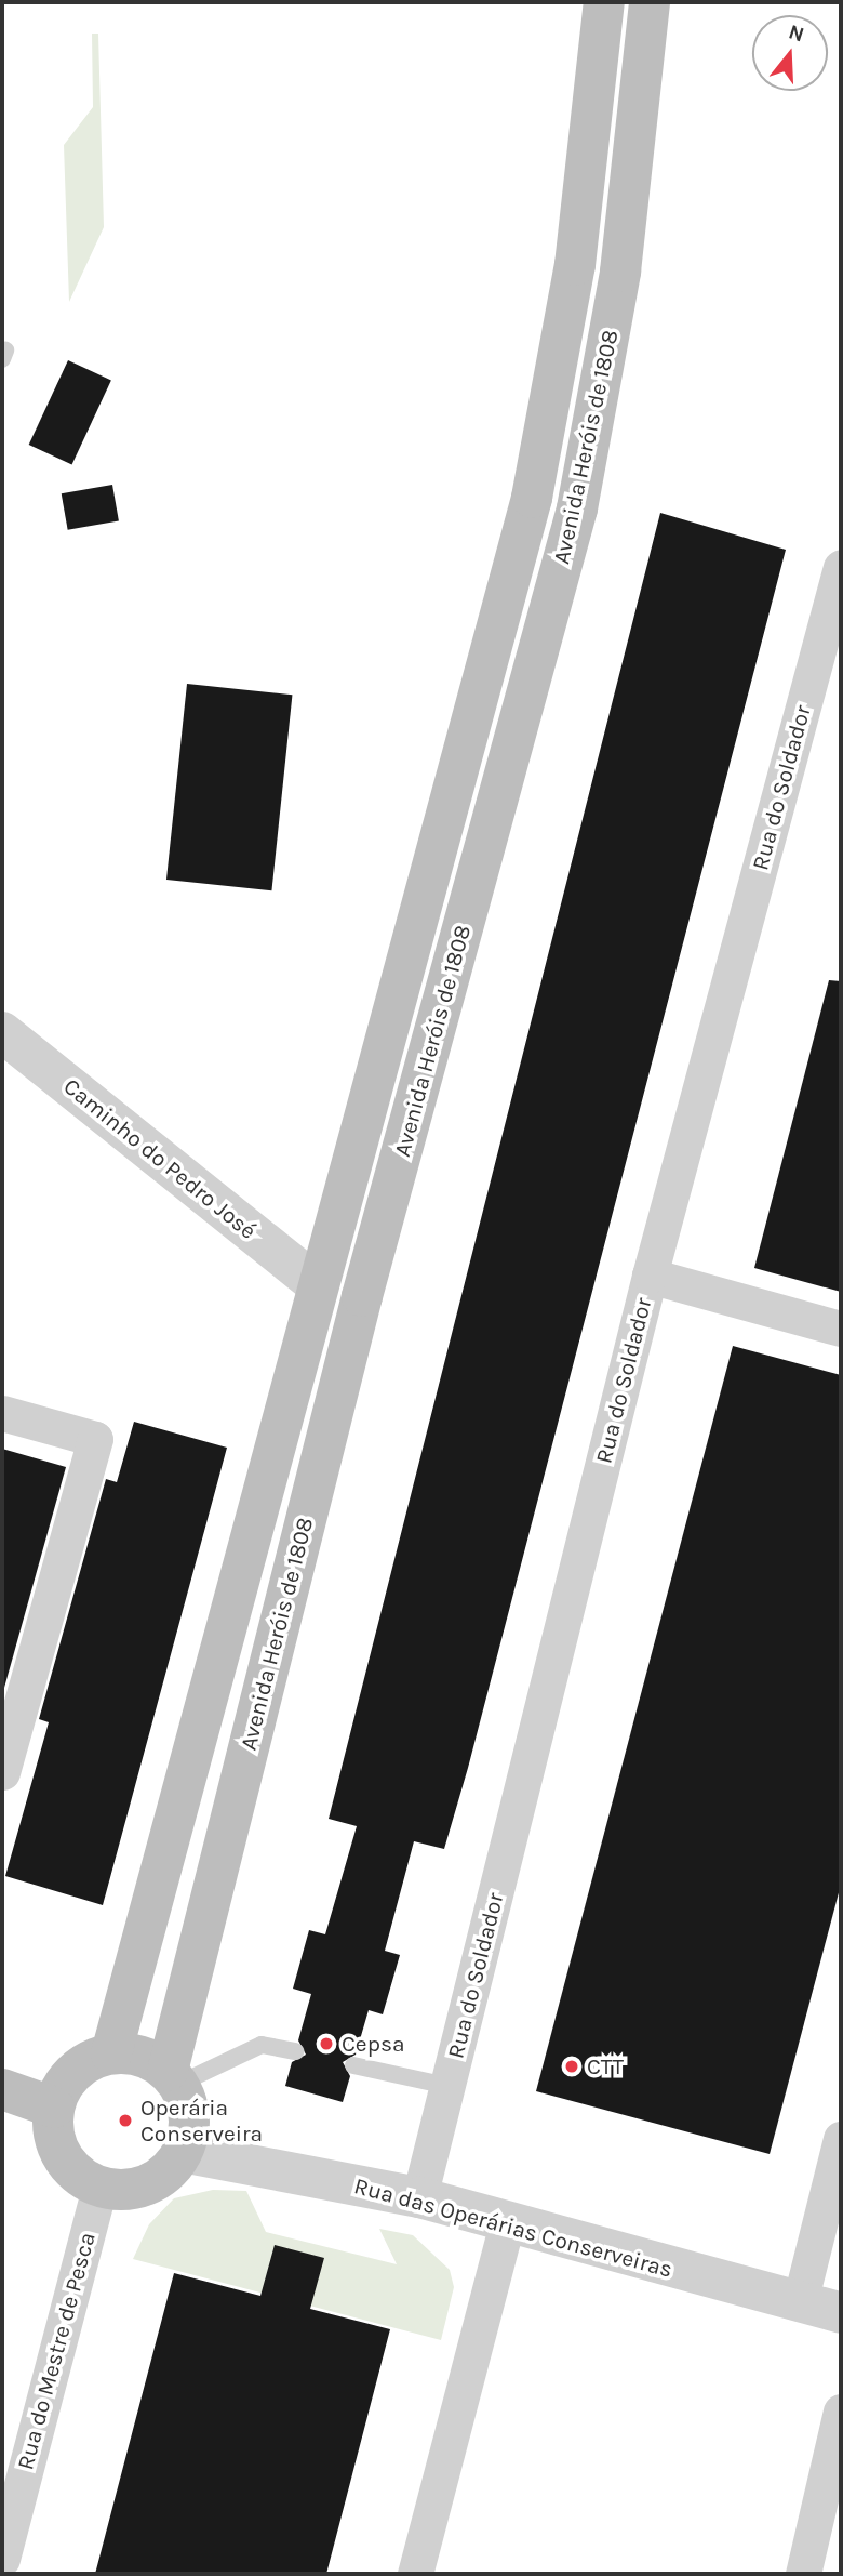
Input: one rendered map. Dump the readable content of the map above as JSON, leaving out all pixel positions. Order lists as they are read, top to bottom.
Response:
{
  "streets": {
    "main road": ["Avenida Heróis de 1808"],
    "street": [
      "Rua do Soldador",
      "Caminho do Pedro José",
      "Rua das Operárias Conserveiras",
      "Rua do Mestre de Pesca"
    ]
  },
  "crossings": [
    ["Avenida Heróis de 1808", "Caminho do Pedro José"],
    ["Avenida Heróis de 1808", "Rua das Operárias Conserveiras"],
    ["Avenida Heróis de 1808", "Rua do Mestre de Pesca"],
    ["Rua do Soldador", "Rua das Operárias Conserveiras"],
    ["Rua das Operárias Conserveiras", "Rua do Mestre de Pesca"]
  ],
  "places": ["Cepsa", "CTT", "Operária Conserveira"],
  "north": "top"
}
